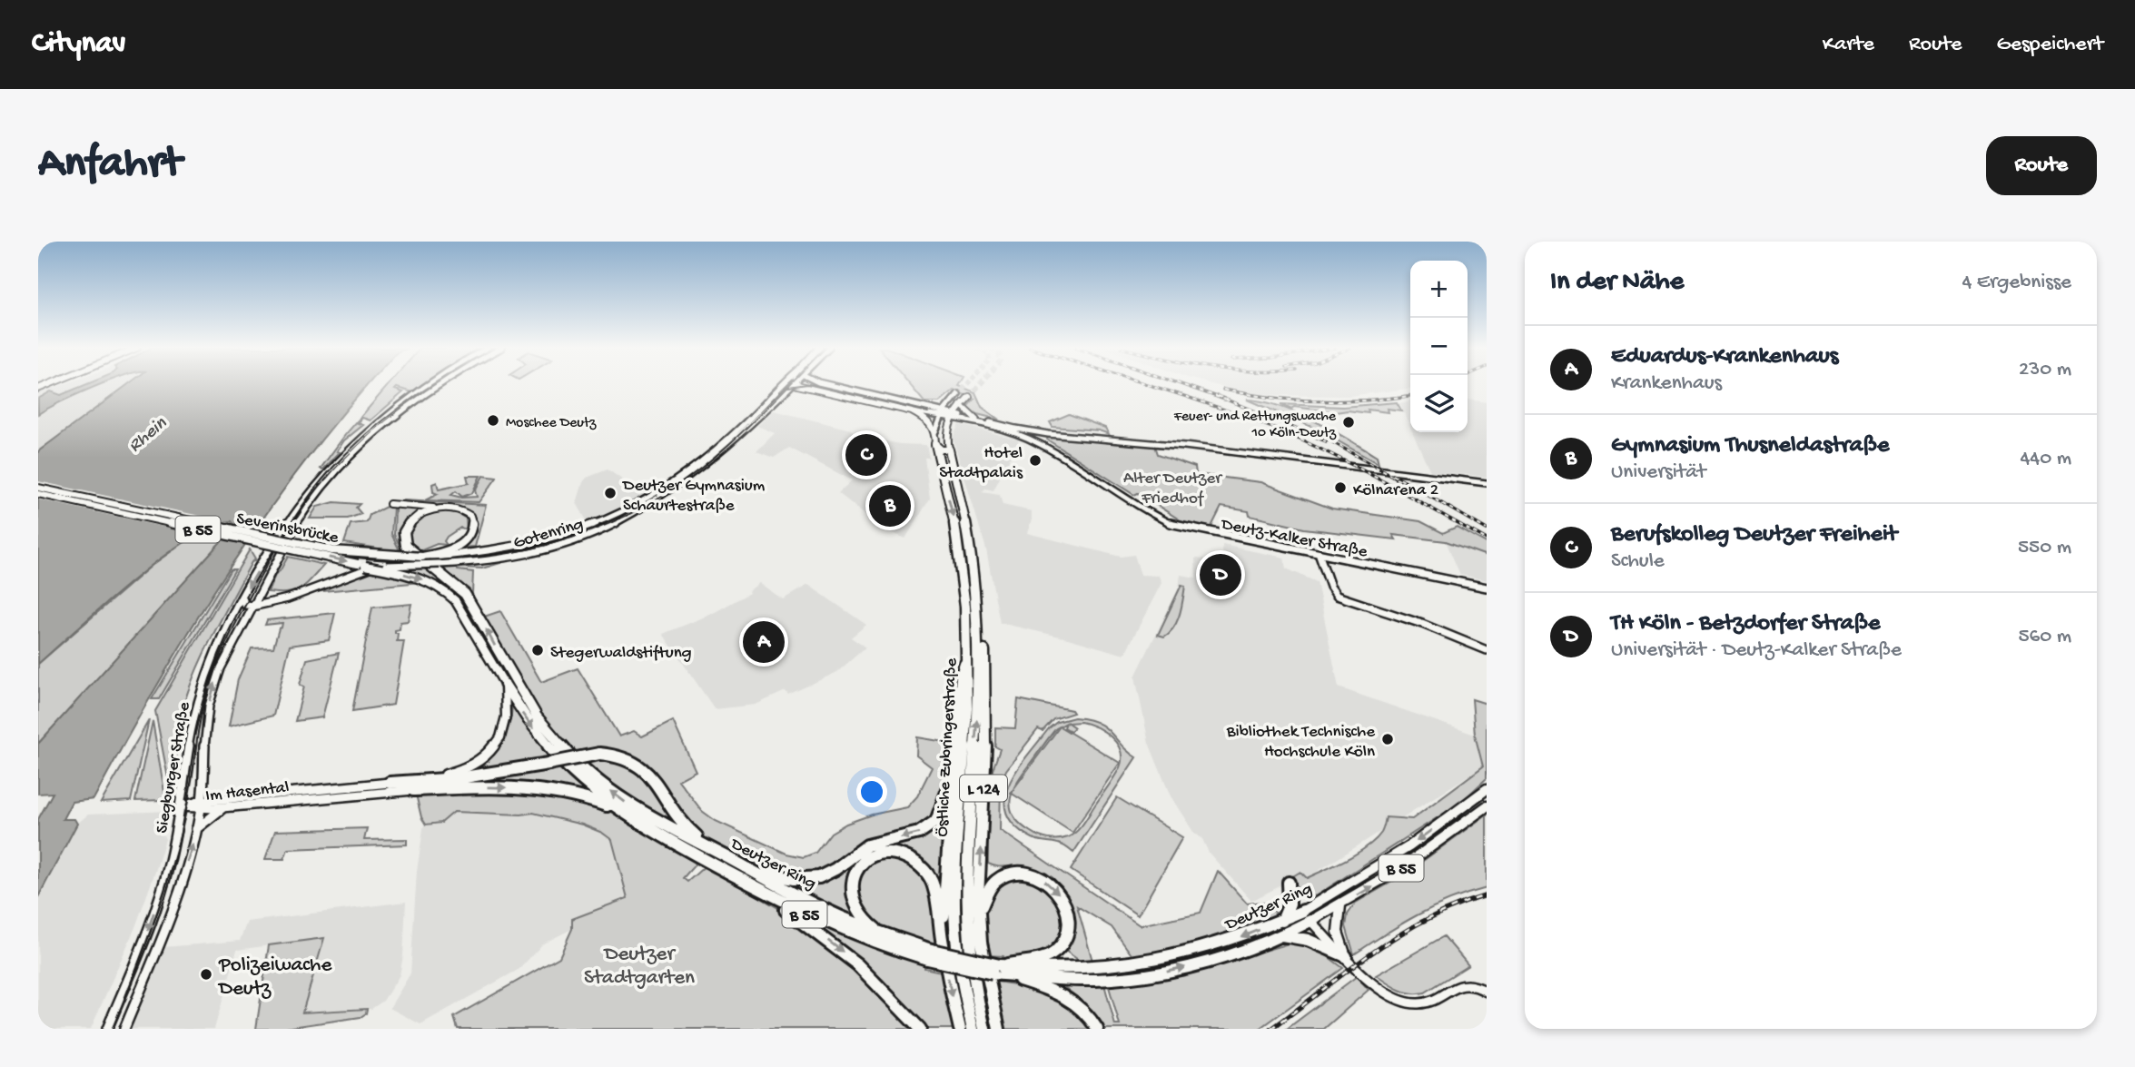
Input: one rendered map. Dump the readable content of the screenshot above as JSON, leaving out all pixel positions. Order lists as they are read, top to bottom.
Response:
{
  "streets": {
    "highway": [
      "B 55",
      "Östliche Zubringerstraße",
      "L 124",
      "Deutzer Ring"
    ],
    "main road": [
      "Severinsbrücke",
      "Gotenring",
      "Deutz-Kalker Straße",
      "Siegburger Straße",
      "Im Hasental"
    ]
  },
  "crossings": [
    ["Severinsbrücke", "Gotenring"],
    ["Severinsbrücke", "Deutzer Ring"],
    ["B 55", "Im Hasental"],
    ["B 55", "Deutzer Ring"],
    ["Gotenring", "Siegburger Straße"],
    ["Deutz-Kalker Straße", "Östliche Zubringerstraße"],
    ["Östliche Zubringerstraße", "L 124"],
    ["Siegburger Straße", "Im Hasental"]
  ],
  "water": ["Rhein"],
  "parks": ["Alter Deutzer Friedhof", "Deutzer Stadtgarten"],
  "places": [
    "Moschee Deutz",
    "Feuer- und Rettungswache 10 Köln-Deutz",
    "Hotel Stadtpalais",
    "Kölnarena 2",
    "Deutzer Gymnasium Schaurtestraße",
    "Stegerwaldstiftung",
    "Bibliothek Technische Hochschule Köln",
    "Polizeiwache Deutz"
  ],
  "page": {
    "header": "Citynav",
    "nav": ["Karte", "Route", "Gespeichert"],
    "buttons": "Route",
    "title": "Anfahrt",
    "heading": ["In der Nähe", "4 Ergebnisse"],
    "map_buttons": ["+", "−"],
    "list": [
      {
        "mark": "A",
        "name": "Eduardus-Krankenhaus",
        "note": "Krankenhaus",
        "value": "230 m"
      },
      {
        "mark": "B",
        "name": "Gymnasium Thusneldastraße",
        "note": "Universität",
        "value": "440 m"
      },
      {
        "mark": "C",
        "name": "Berufskolleg Deutzer Freiheit",
        "note": "Schule",
        "value": "550 m"
      },
      {
        "mark": "D",
        "name": "TH Köln - Betzdorfer Straße",
        "note": "Universität · Deutz-Kalker Straße",
        "value": "560 m"
      }
    ],
    "pins": [
      "C",
      "B",
      "D",
      "A"
    ]
  }
}
